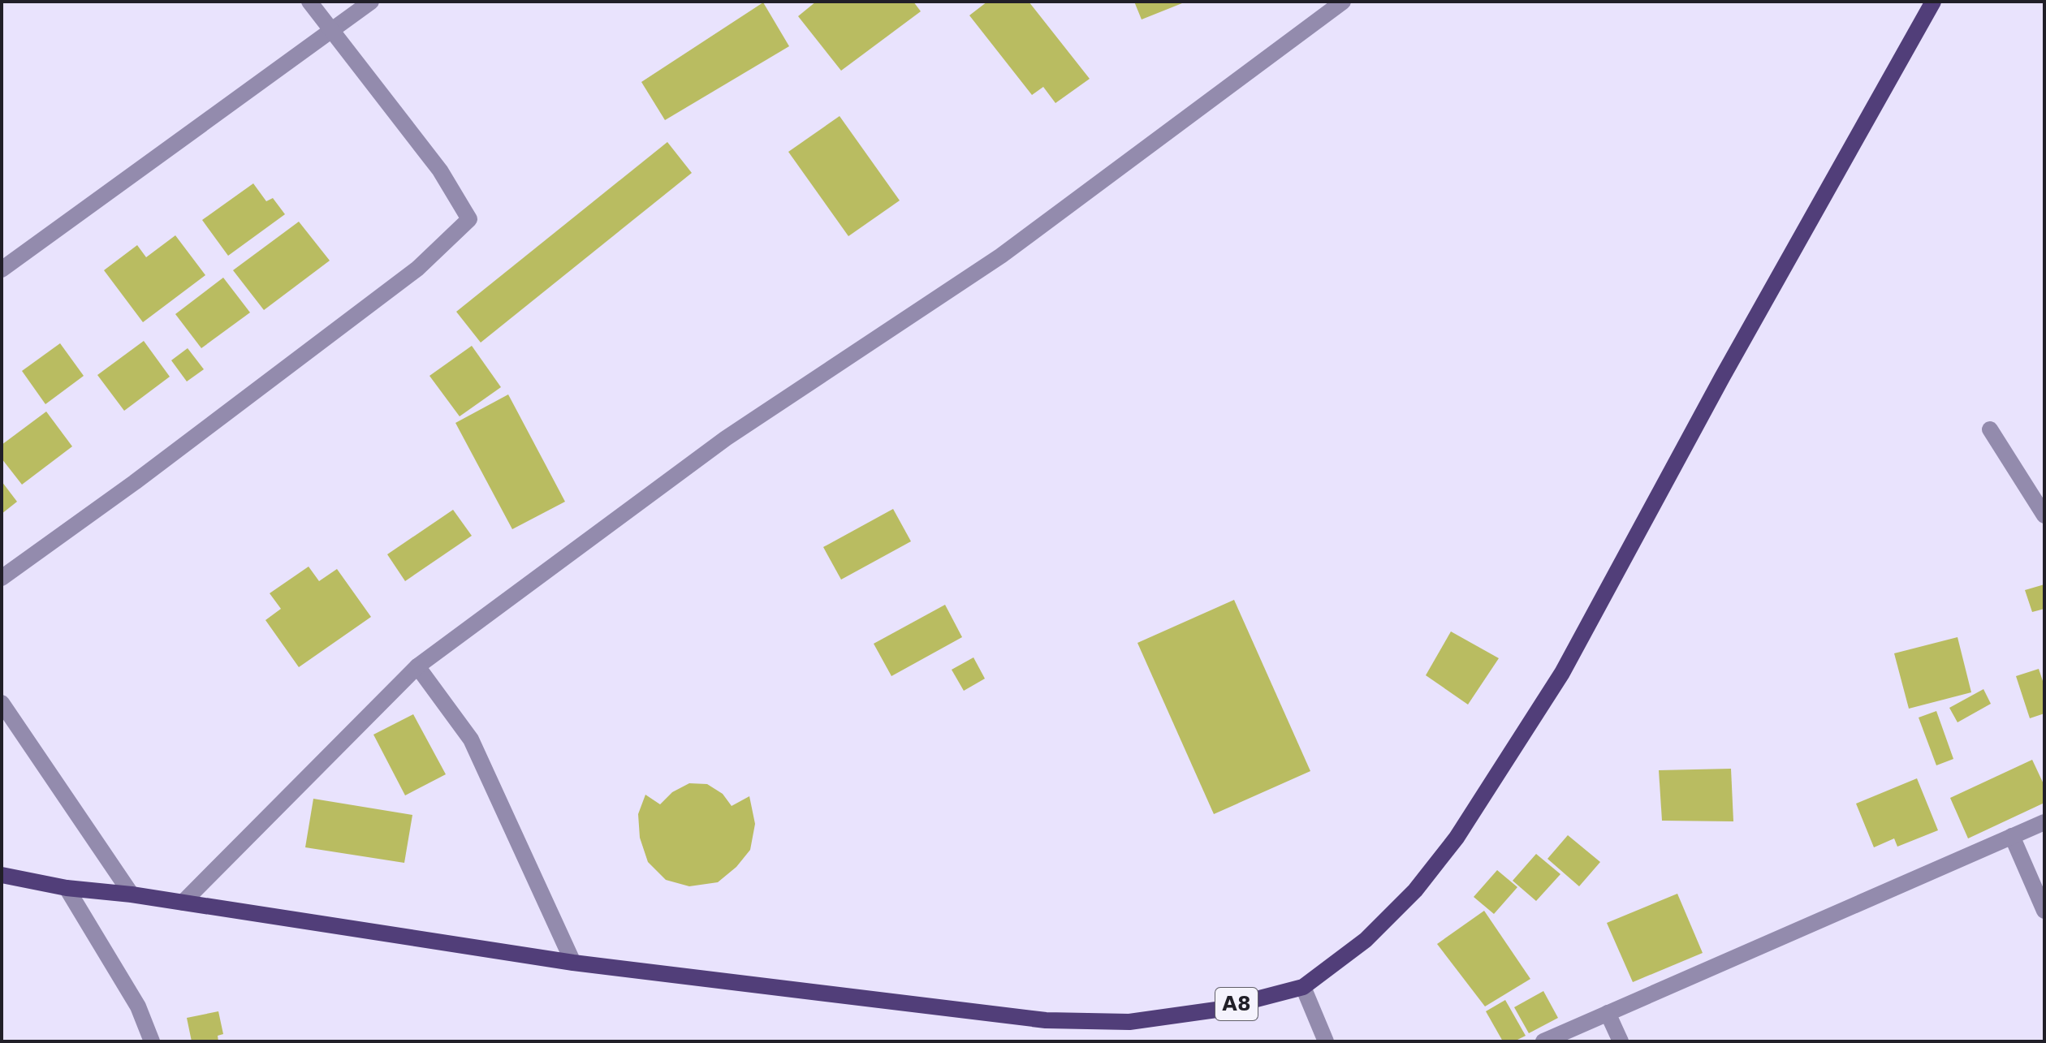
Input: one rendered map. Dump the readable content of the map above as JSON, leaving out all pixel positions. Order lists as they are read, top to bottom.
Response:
{
  "streets": {
    "main road": ["A8"]
  }
}
